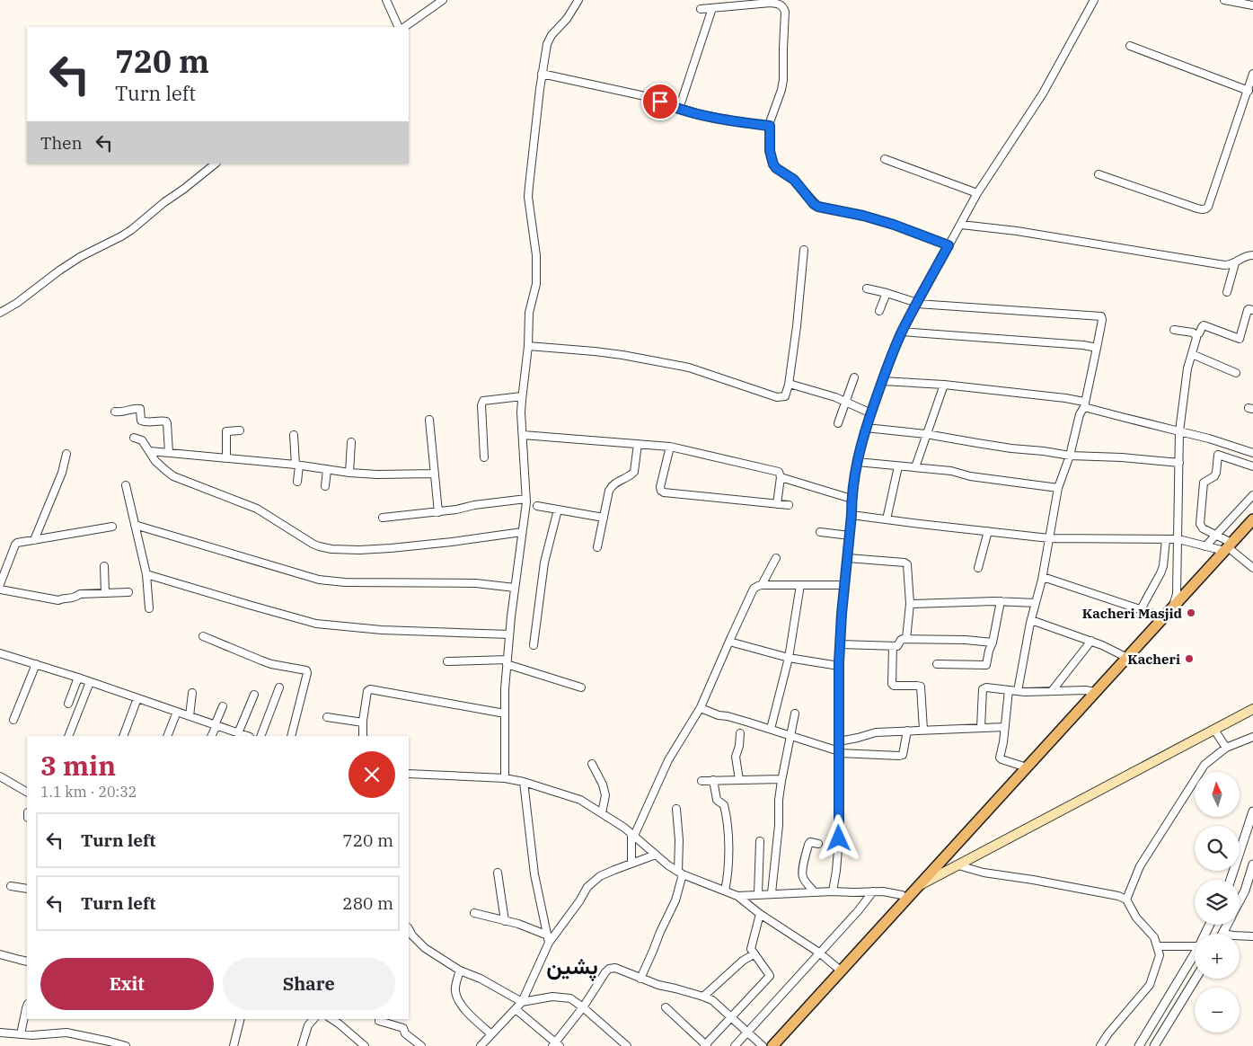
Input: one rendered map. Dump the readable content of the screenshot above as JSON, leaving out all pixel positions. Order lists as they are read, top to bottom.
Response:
{
  "districts": ["پشین"],
  "places": ["Kacheri Masjid", "Kacheri"],
  "north": "top",
  "page": {
    "turn": ["720 m", "Turn left"],
    "then": "Then",
    "heading": ["3 min", "1.1 km · 20:32"],
    "map_buttons": ["+", "−"],
    "list": [
      {
        "name": "Turn left",
        "value": "720 m"
      },
      {
        "name": "Turn left",
        "value": "280 m"
      }
    ],
    "buttons": ["Exit", "Share"]
  }
}
